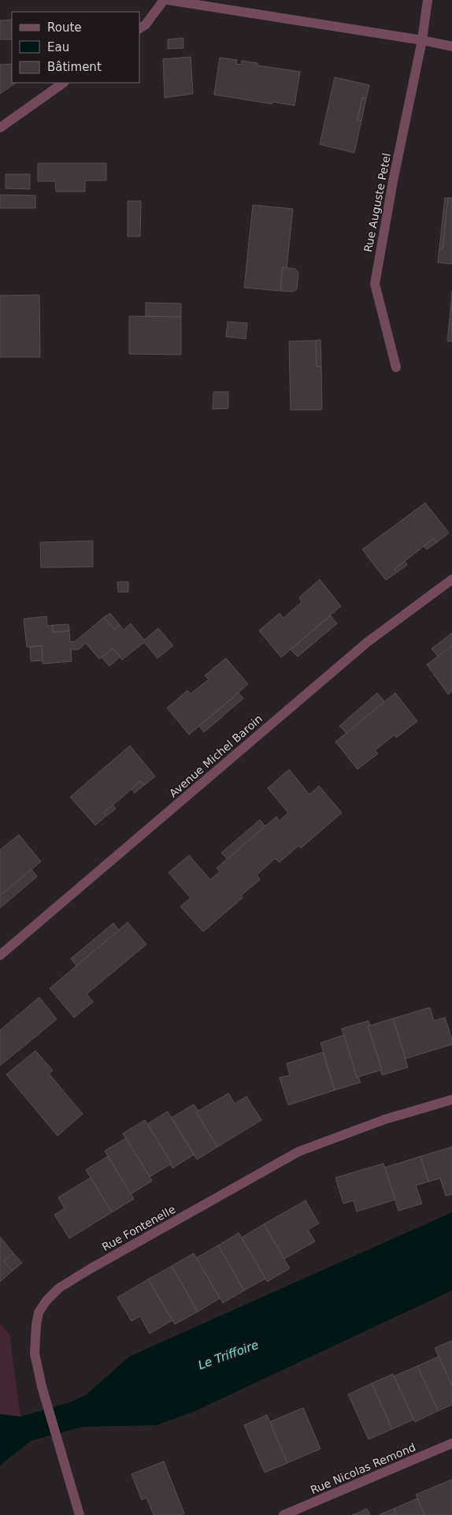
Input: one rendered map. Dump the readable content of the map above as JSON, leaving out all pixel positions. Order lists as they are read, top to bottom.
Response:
{
  "streets": {
    "street": [
      "Rue Auguste Petel",
      "Avenue Michel Baroin",
      "Rue Fontenelle",
      "Rue Nicolas Remond"
    ]
  },
  "water": ["Le Triffoire"],
  "legend": ["Route", "Eau", "Bâtiment"]
}
